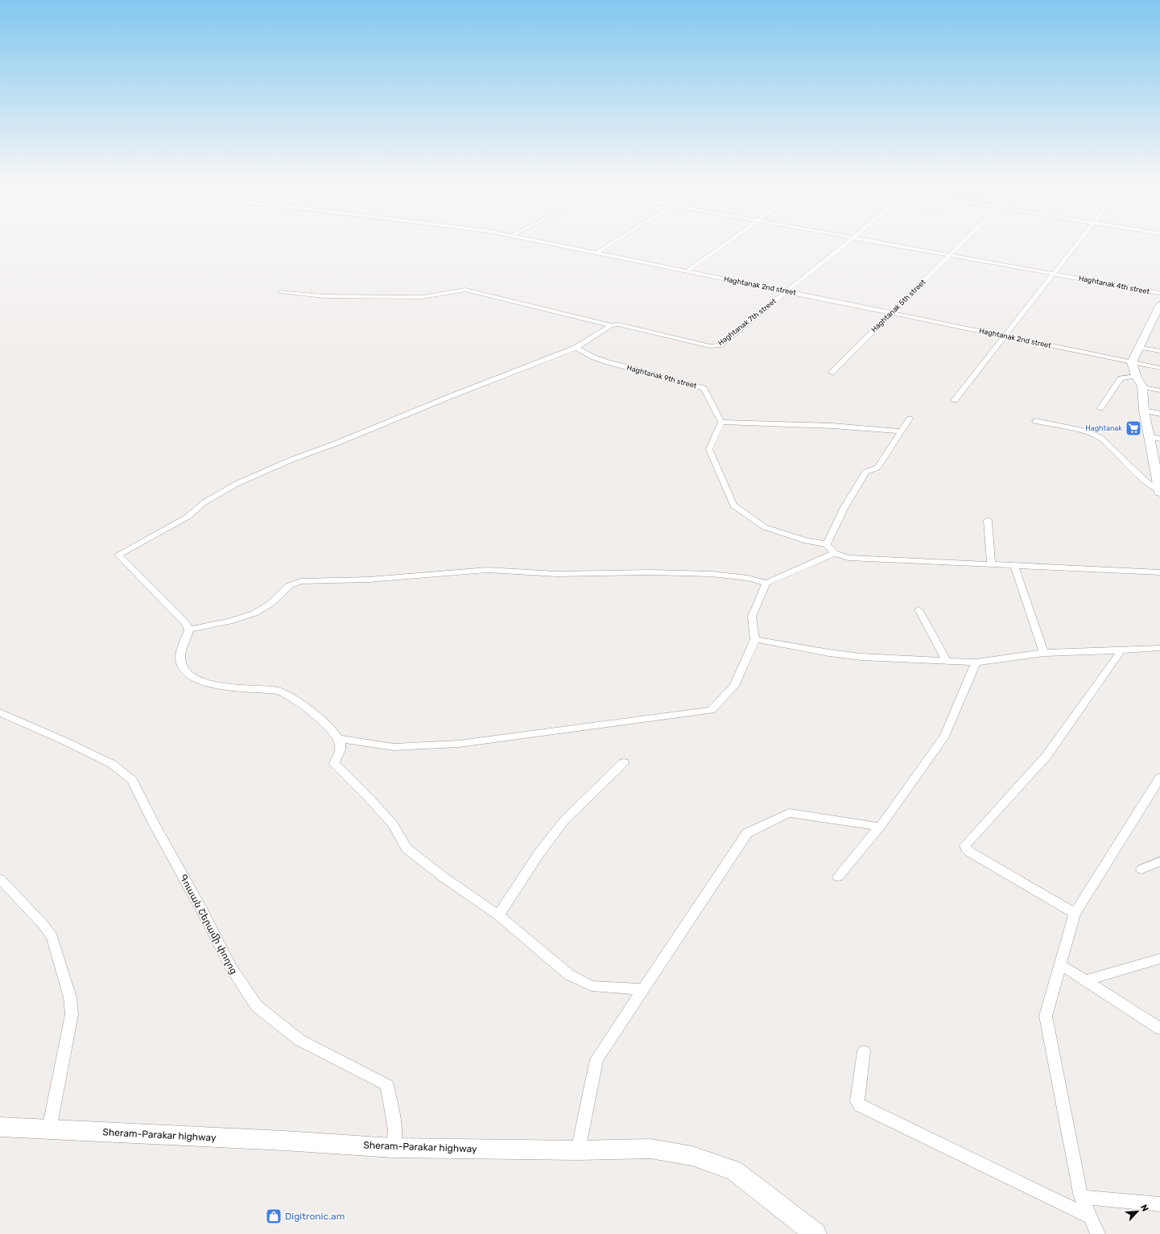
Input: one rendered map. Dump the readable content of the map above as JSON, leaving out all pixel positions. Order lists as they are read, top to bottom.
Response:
{
  "streets": {
    "main road": ["Sheram-Parakar highway"],
    "street": [
      "Haghtanak 4th street",
      "Haghtanak 2nd street",
      "Haghtanak 5th street",
      "Haghtanak 7th street",
      "Haghtanak 9th street",
      "Գուսան Շերամի փողոց"
    ]
  },
  "crossings": [
    ["Haghtanak 4th street", "Haghtanak 5th street"],
    ["Haghtanak 2nd street", "Haghtanak 5th street"],
    ["Haghtanak 2nd street", "Haghtanak 7th street"],
    ["Գուսան Շերամի փողոց", "Sheram-Parakar highway"]
  ],
  "places": {
    "supermarket": ["Haghtanak"],
    "shop": ["Digitronic.am"]
  },
  "north": "top right"
}
